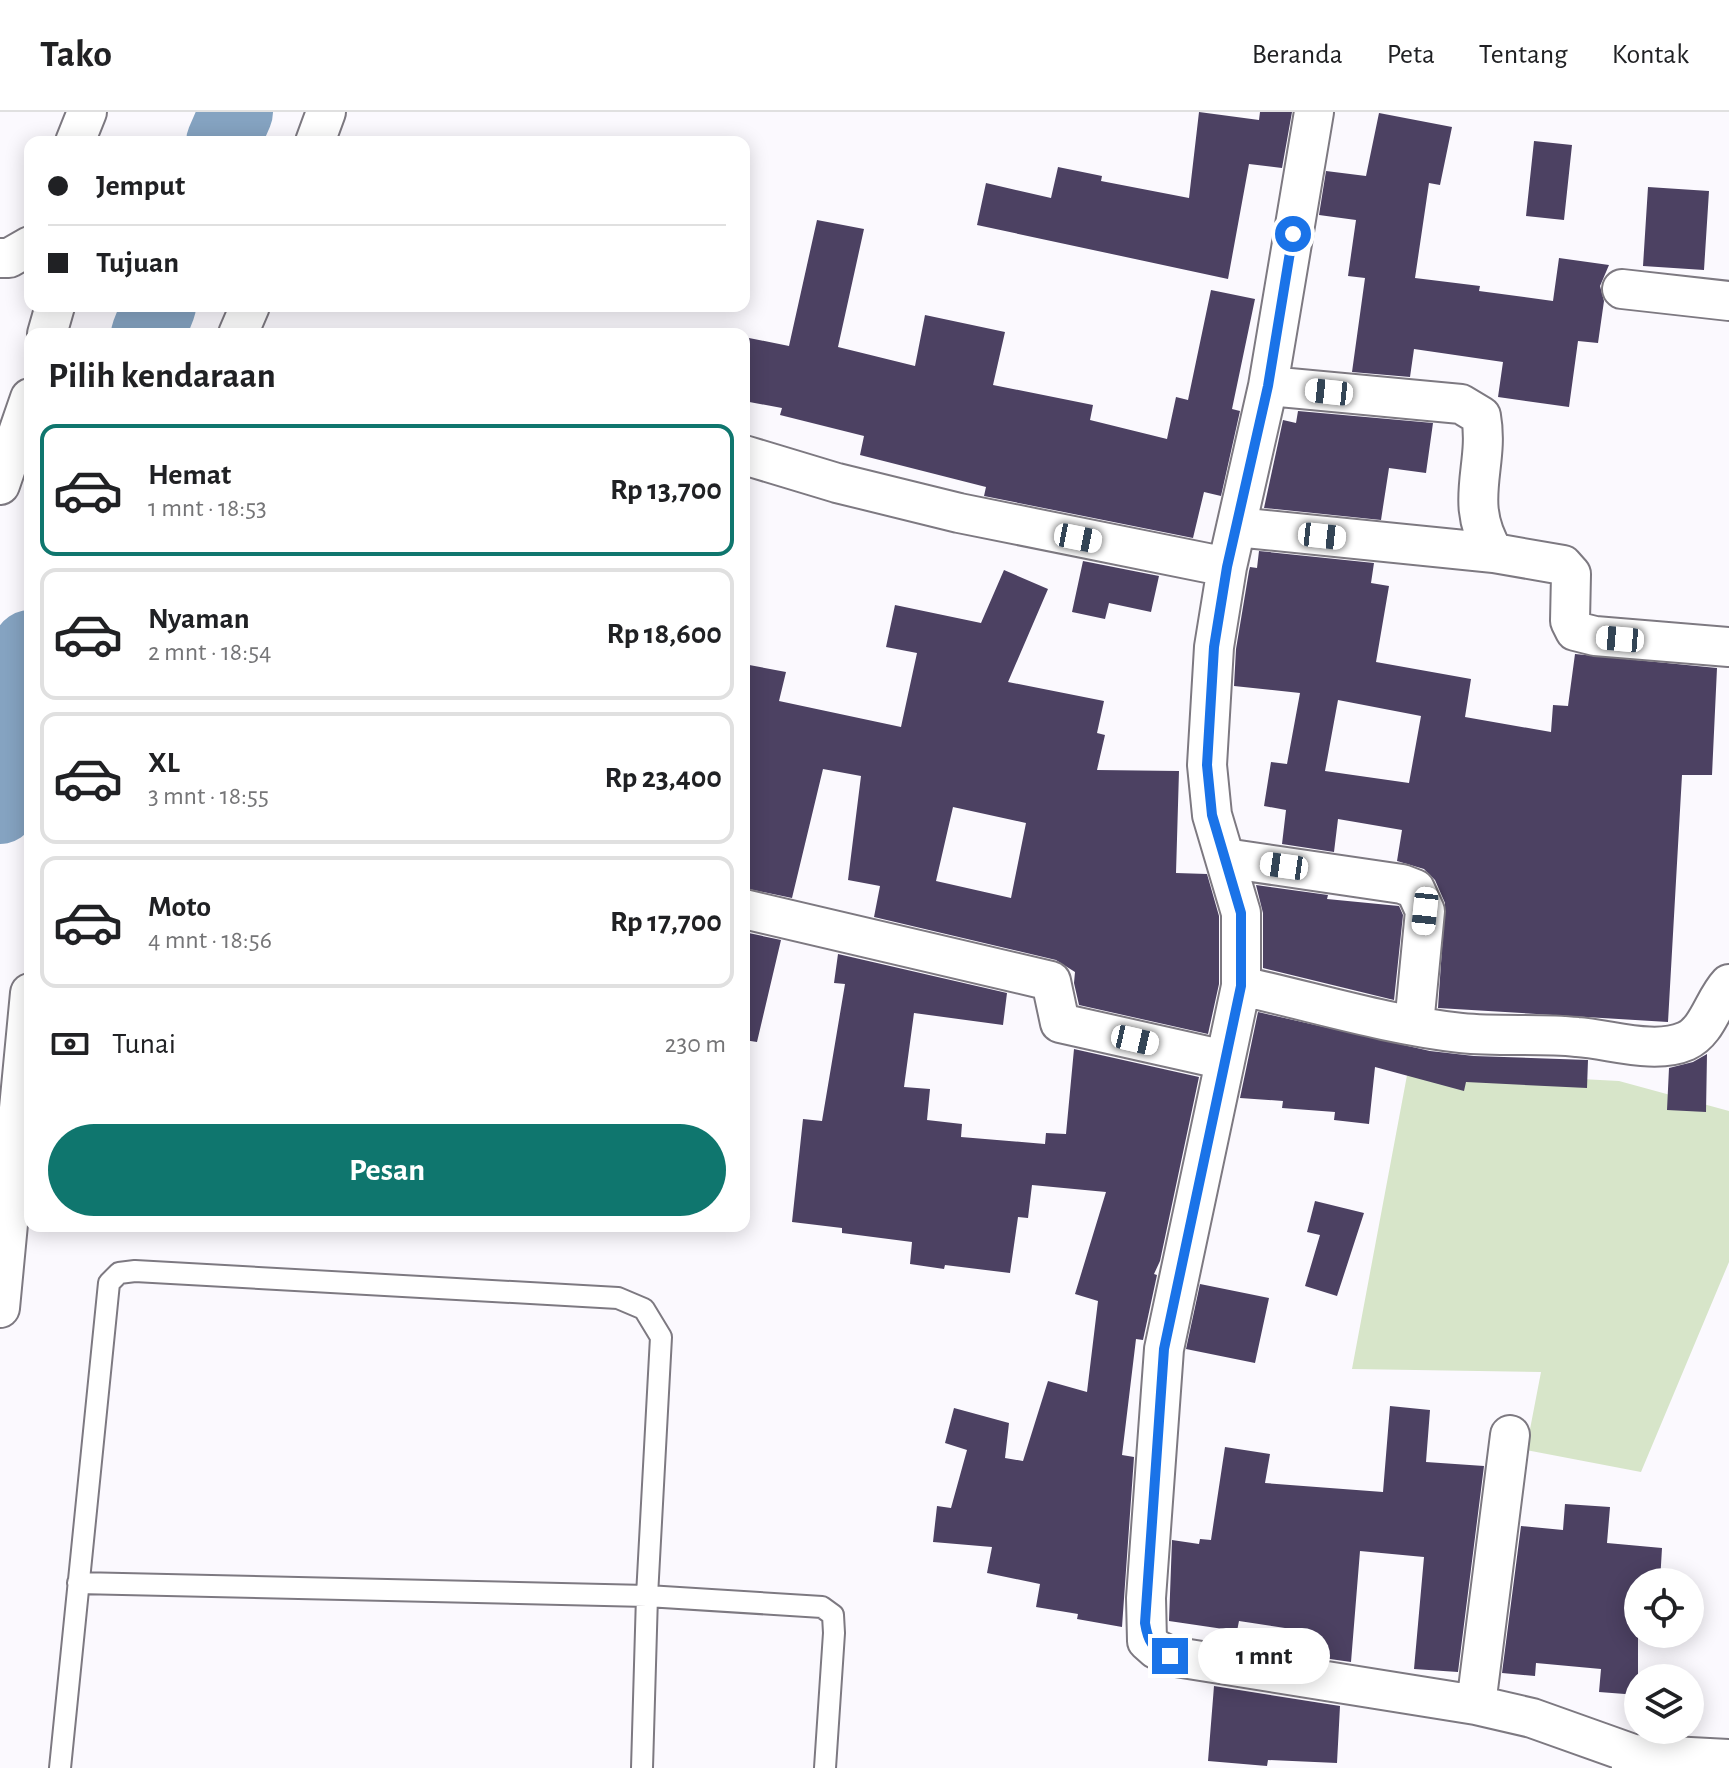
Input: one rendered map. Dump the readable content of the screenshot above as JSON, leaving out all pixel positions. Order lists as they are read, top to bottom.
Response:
{
  "page": {
    "header": "Tako",
    "nav": [
      "Beranda",
      "Peta",
      "Tentang",
      "Kontak"
    ],
    "banner": ["Jemput", "Tujuan"],
    "heading": "Pilih kendaraan",
    "list": [
      {
        "name": "Hemat",
        "note": "1 mnt · 18:53",
        "value": "Rp 13,700"
      },
      {
        "name": "Nyaman",
        "note": "2 mnt · 18:54",
        "value": "Rp 18,600"
      },
      {
        "name": "XL",
        "note": "3 mnt · 18:55",
        "value": "Rp 23,400"
      },
      {
        "name": "Moto",
        "note": "4 mnt · 18:56",
        "value": "Rp 17,700"
      }
    ],
    "pay": ["Tunai", "230 m"],
    "buttons": "Pesan",
    "bubble": "1 mnt"
  }
}
